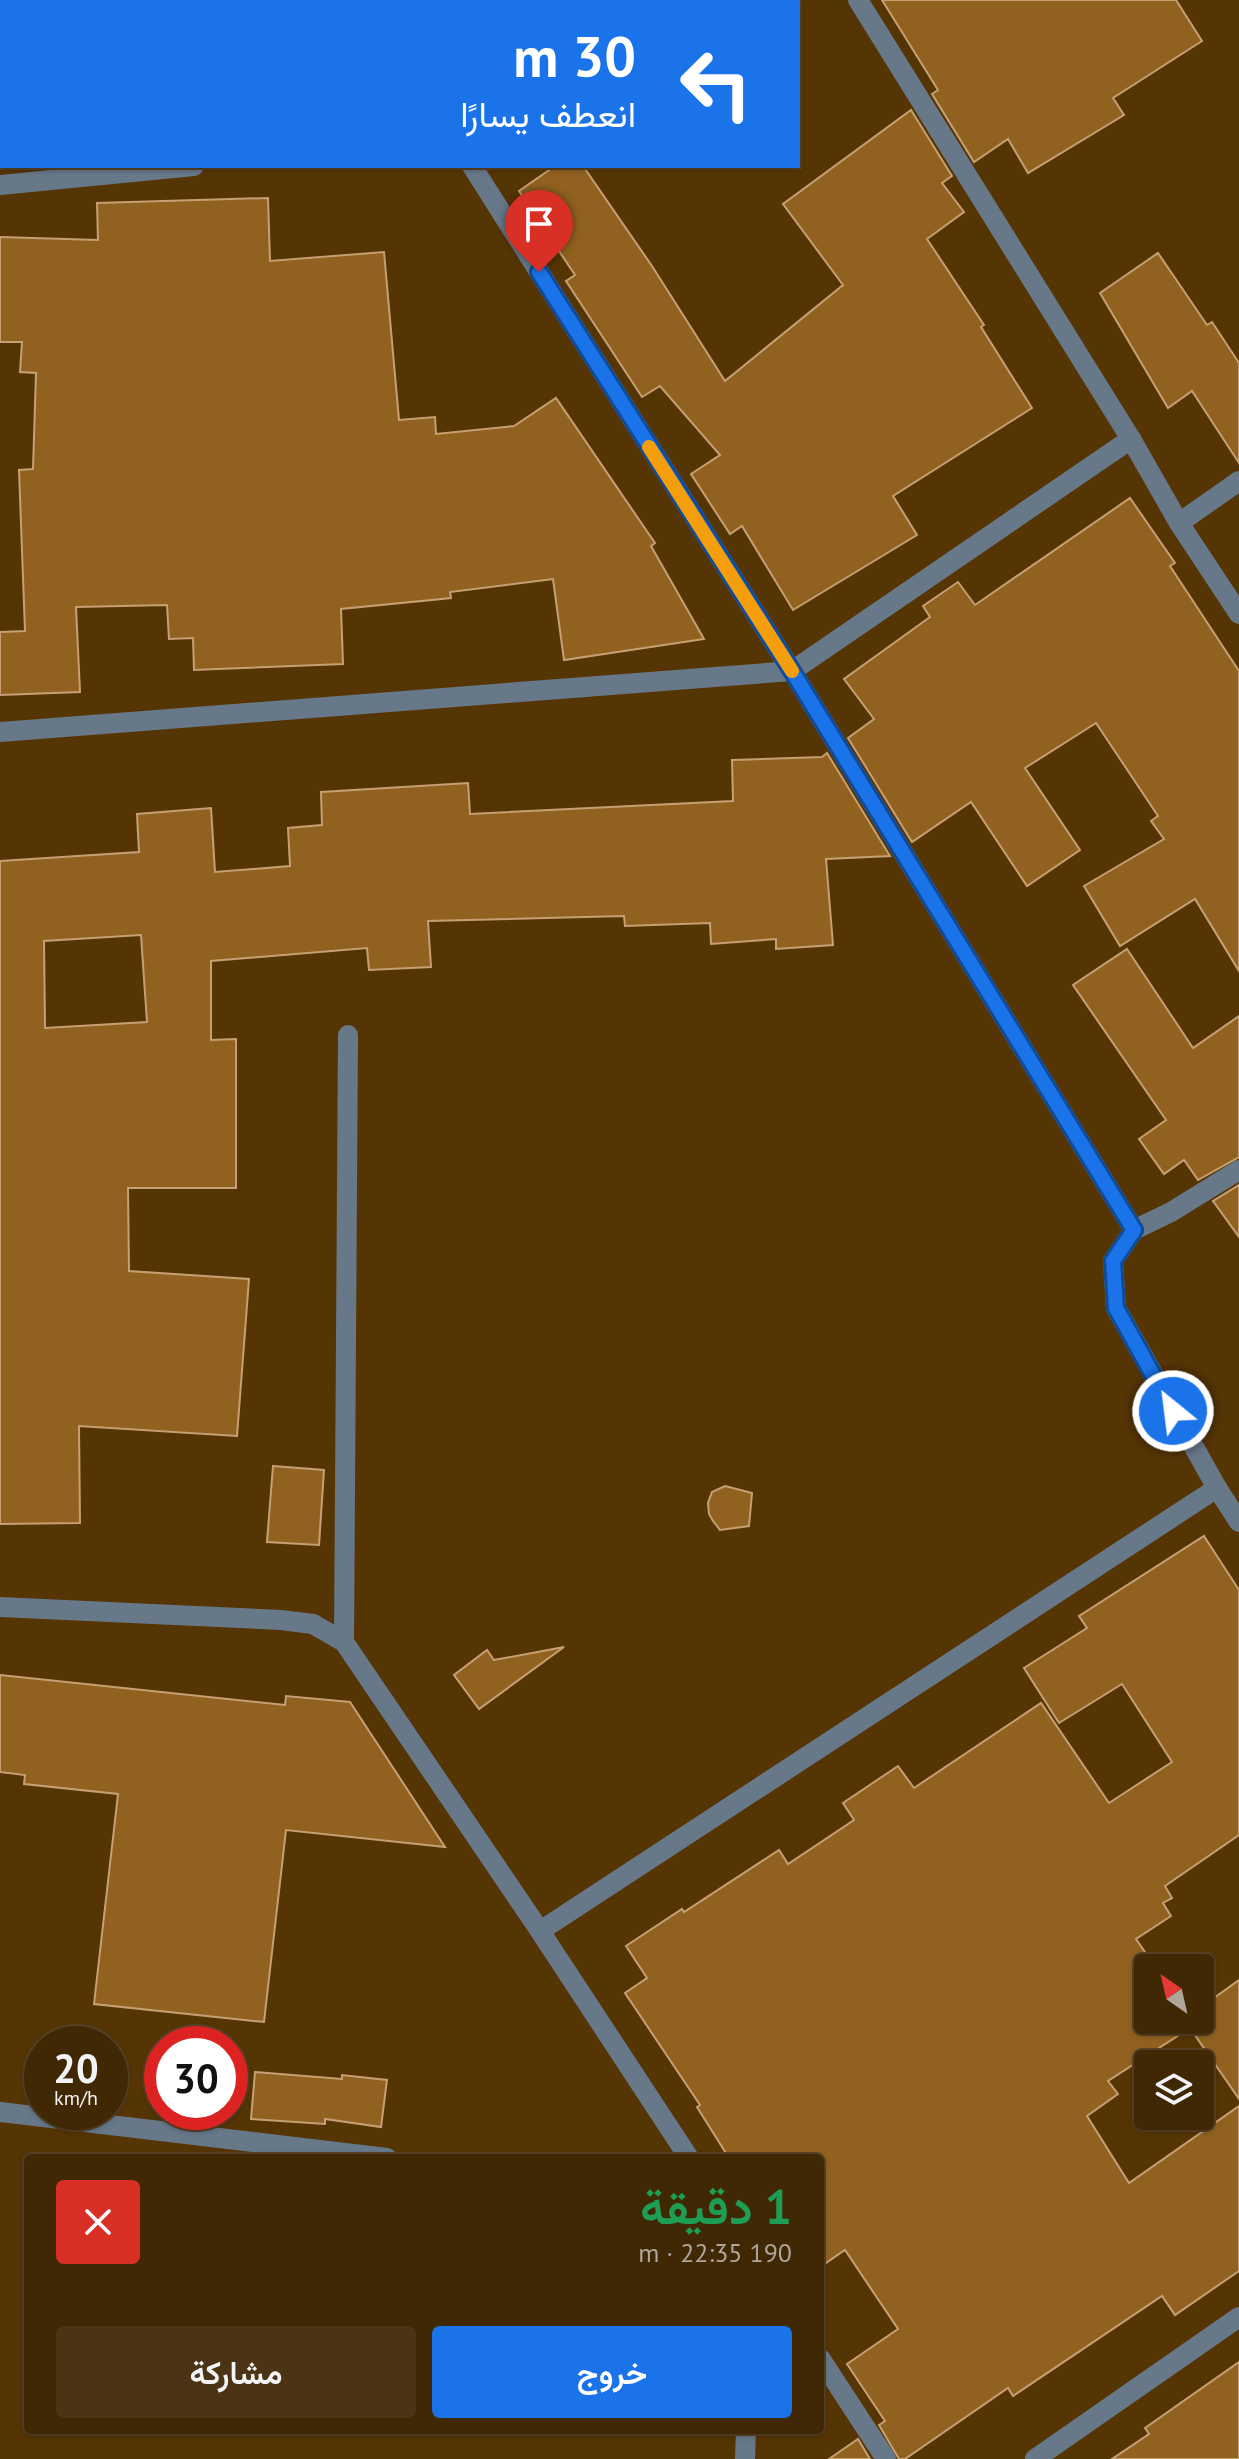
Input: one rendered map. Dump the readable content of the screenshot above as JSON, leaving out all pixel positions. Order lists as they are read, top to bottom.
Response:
{
  "north": "top left",
  "page": {
    "turn": ["30 m", "انعطف يسارًا"],
    "speed": "20 km/h",
    "limit": "30",
    "heading": ["1 دقيقة", "190 m · 22:35"],
    "buttons": ["خروج", "مشاركة"]
  }
}
